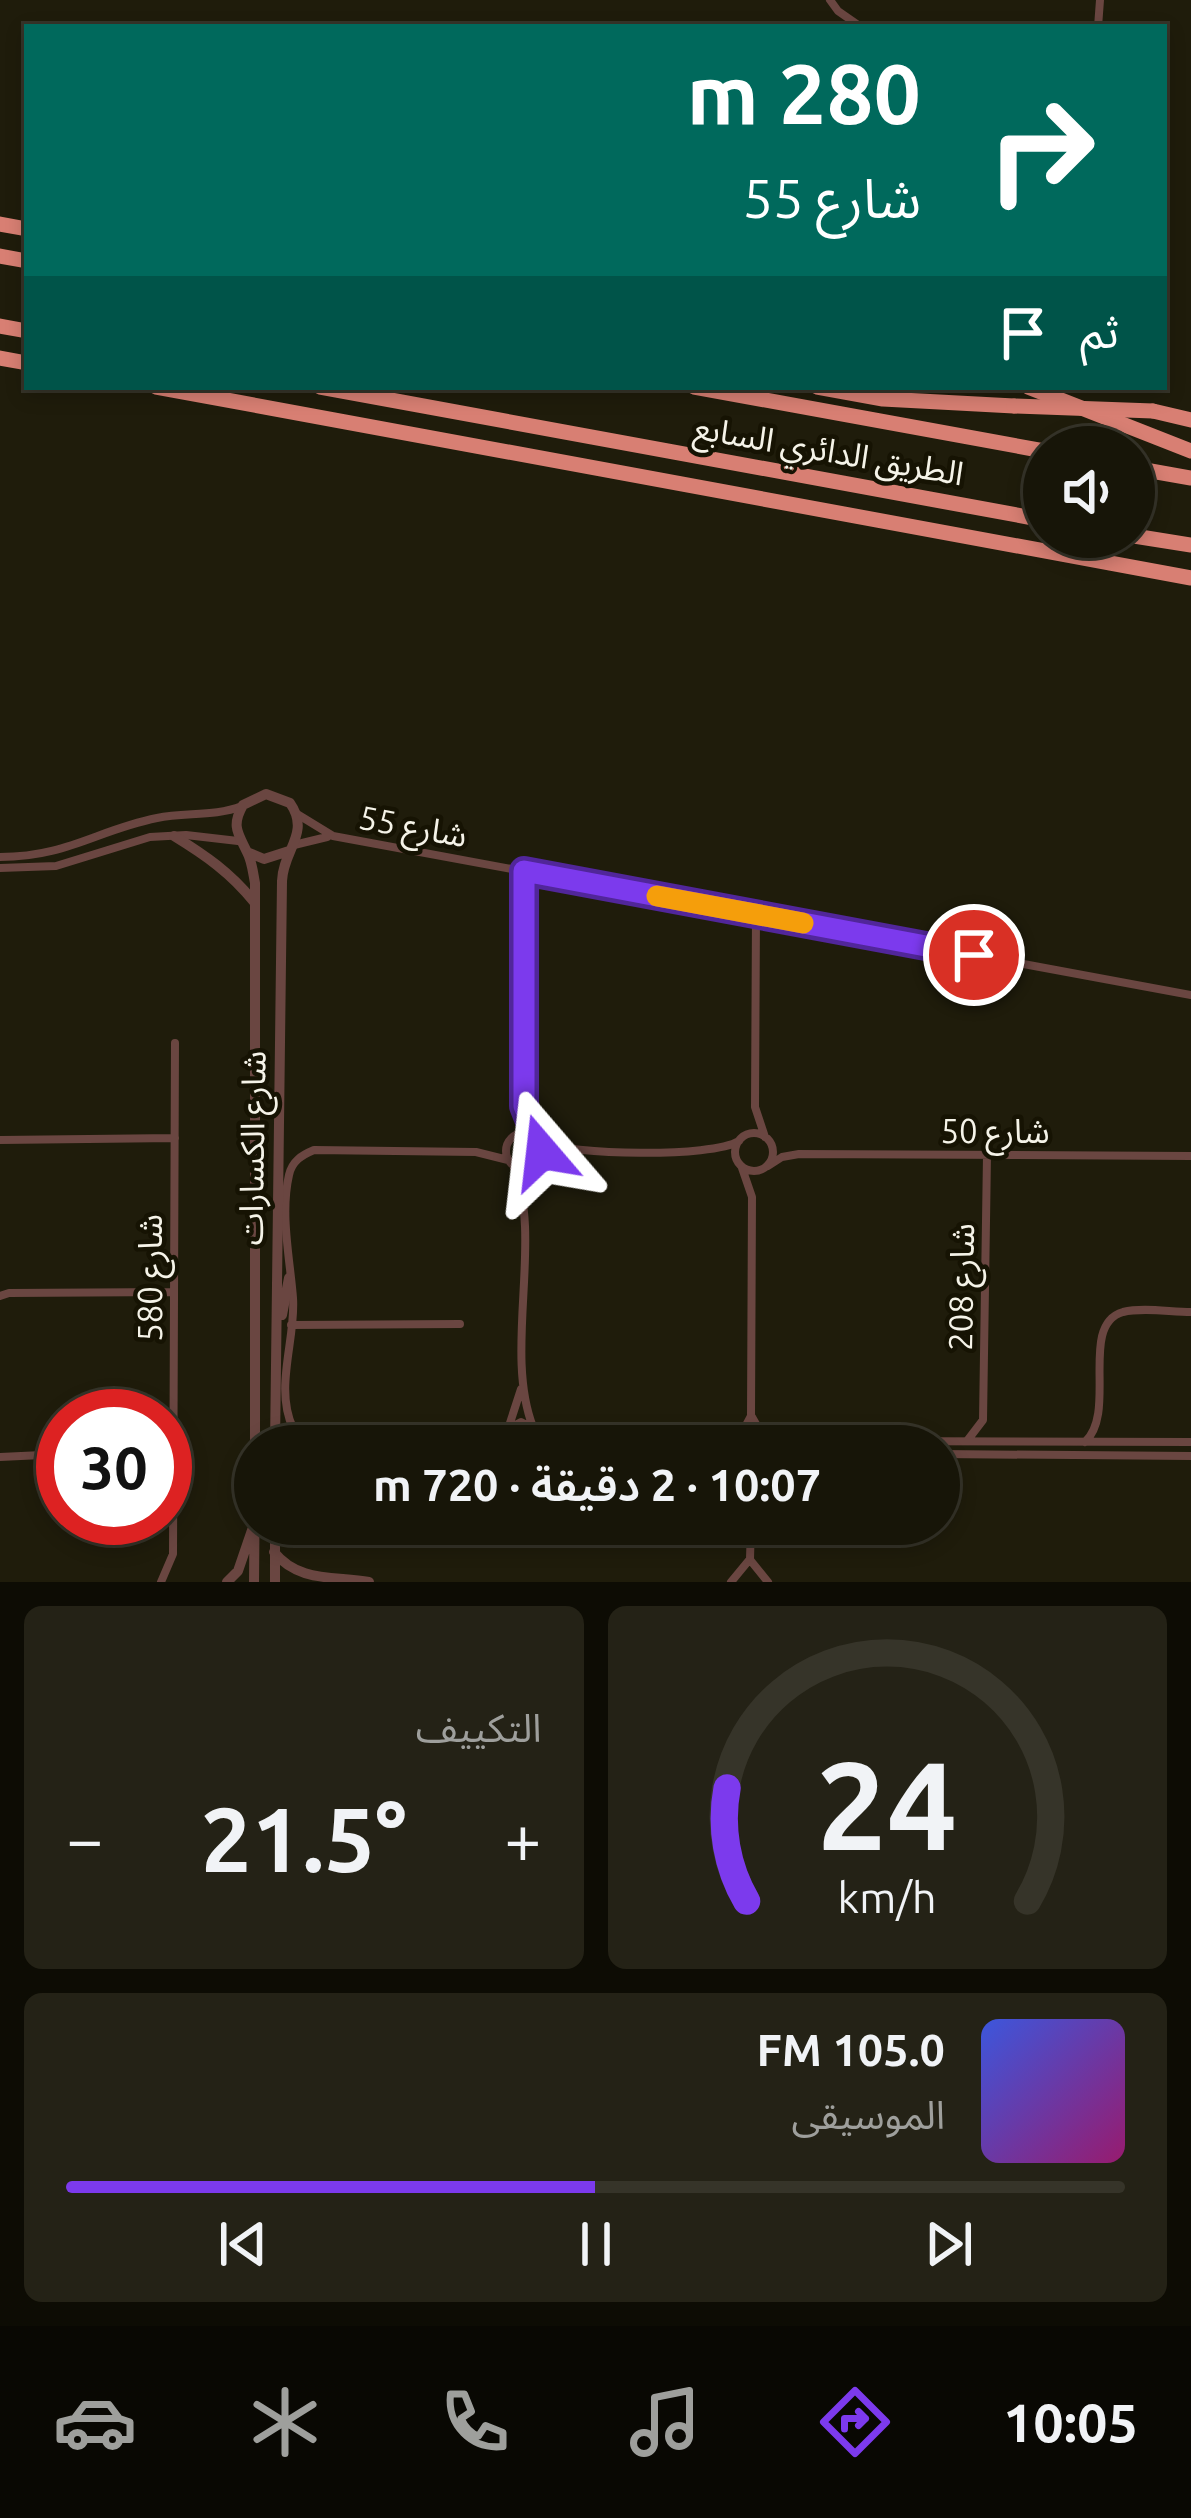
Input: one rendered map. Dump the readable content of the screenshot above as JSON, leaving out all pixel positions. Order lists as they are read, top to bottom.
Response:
{
  "streets": {
    "highway": ["الطريق الدائري السابع"],
    "street": [
      "شارع 55",
      "شارع 50",
      "شارع الكسارات",
      "شارع 580",
      "شارع 208"
    ]
  },
  "crossings": [
    ["شارع 55", "شارع الكسارات"],
    ["شارع 50", "شارع 208"]
  ],
  "page": {
    "turn": ["280 m", "شارع 55"],
    "then": "ثم",
    "limit": "30",
    "trip": "10:07 · 2 دقيقة · 720 m",
    "tile": "التكييف",
    "heat": ["−", "21.5°", "+"],
    "song": ["105.0 FM", "الموسيقى"],
    "tabs": "10:05",
    "gauge": ["24", "km/h"]
  }
}
